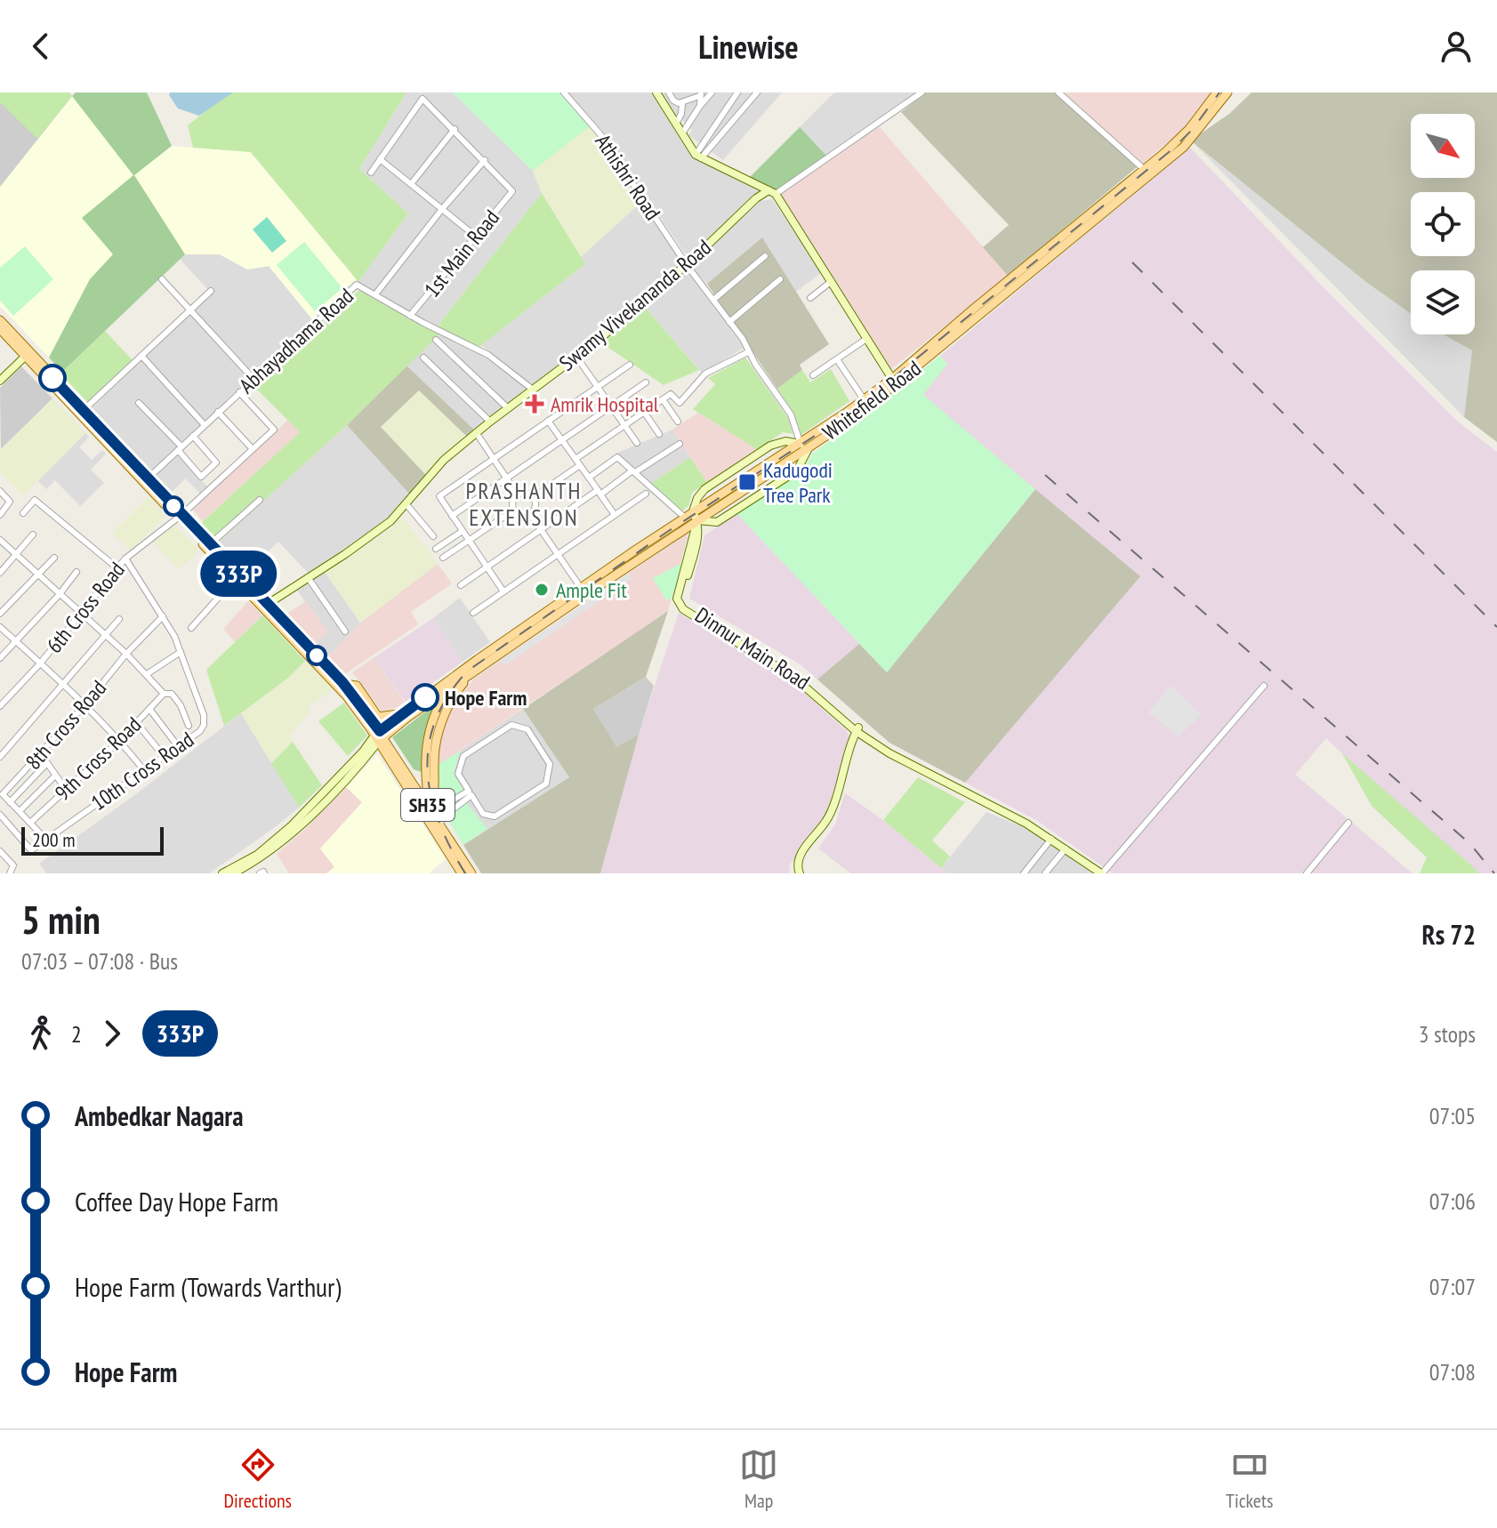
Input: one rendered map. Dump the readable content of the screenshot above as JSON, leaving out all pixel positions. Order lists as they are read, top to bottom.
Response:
{
  "streets": {
    "main road": ["Whitefield Road", "SH35"],
    "street": [
      "Athishri Road",
      "1st Main Road",
      "Swamy Vivekananda Road",
      "Abhayadhama Road",
      "6th Cross Road",
      "Dinnur Main Road",
      "8th Cross Road",
      "9th Cross Road",
      "10th Cross Road"
    ]
  },
  "crossings": [
    ["Athishri Road", "Swamy Vivekananda Road"],
    ["Athishri Road", "Whitefield Road"],
    ["1st Main Road", "Abhayadhama Road"],
    ["Swamy Vivekananda Road", "Abhayadhama Road"],
    ["Swamy Vivekananda Road", "SH35"],
    ["Abhayadhama Road", "6th Cross Road"],
    ["Abhayadhama Road", "SH35"],
    ["Whitefield Road", "Dinnur Main Road"],
    ["Whitefield Road", "SH35"],
    ["6th Cross Road", "10th Cross Road"],
    ["6th Cross Road", "SH35"],
    ["8th Cross Road", "10th Cross Road"]
  ],
  "districts": ["PRASHANTH EXTENSION"],
  "places": {
    "health": ["Amrik Hospital"],
    "transit": ["Kadugodi Tree Park"],
    "other": ["Ample Fit", "Hope Farm"]
  },
  "lines": ["bus line 333P"],
  "scale_bar": "200 m",
  "north": "bottom right",
  "page": {
    "header": "Linewise",
    "on_map": "333P",
    "scale": "200 m",
    "heading": ["5 min", "07:03 – 07:08 · Bus", "Rs 72"],
    "legs": ["2", "333P", "3 stops"],
    "list": [
      {
        "name": "Ambedkar Nagara",
        "value": "07:05"
      },
      {
        "name": "Coffee Day Hope Farm",
        "value": "07:06"
      },
      {
        "name": "Hope Farm (Towards Varthur)",
        "value": "07:07"
      },
      {
        "name": "Hope Farm",
        "value": "07:08"
      }
    ],
    "tabs": ["Directions", "Map", "Tickets"]
  }
}
